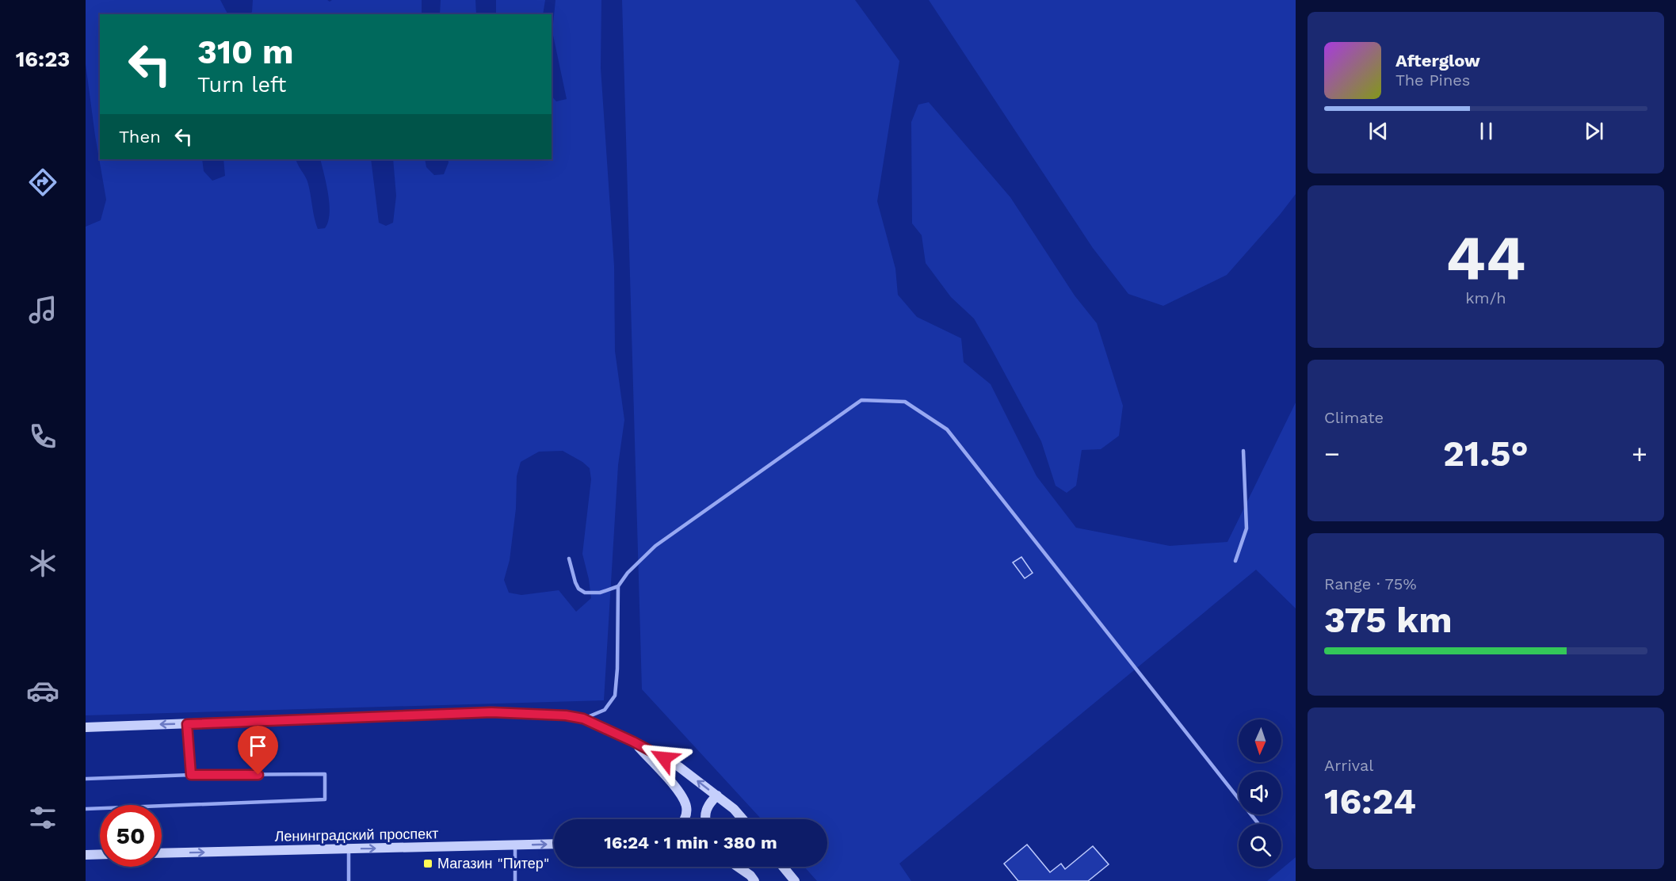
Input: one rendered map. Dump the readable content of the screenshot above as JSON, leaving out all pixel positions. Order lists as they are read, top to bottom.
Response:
{
  "streets": {
    "main road": ["Ленинградский проспект"]
  },
  "one_way": ["Ленинградский проспект"],
  "places": {
    "transit": ["Магазин \"Питер\""]
  },
  "north": "bottom",
  "page": {
    "tabs": "16:23",
    "turn": ["310 m", "Turn left"],
    "song": ["Afterglow", "The Pines"],
    "then": "Then",
    "tile": [
      ["44", "km/h"],
      "Climate",
      ["Range · 75%", "375 km"],
      ["Arrival", "16:24"]
    ],
    "heat": ["−", "21.5°", "+"],
    "limit": "50",
    "trip": "16:24 · 1 min · 380 m"
  }
}
